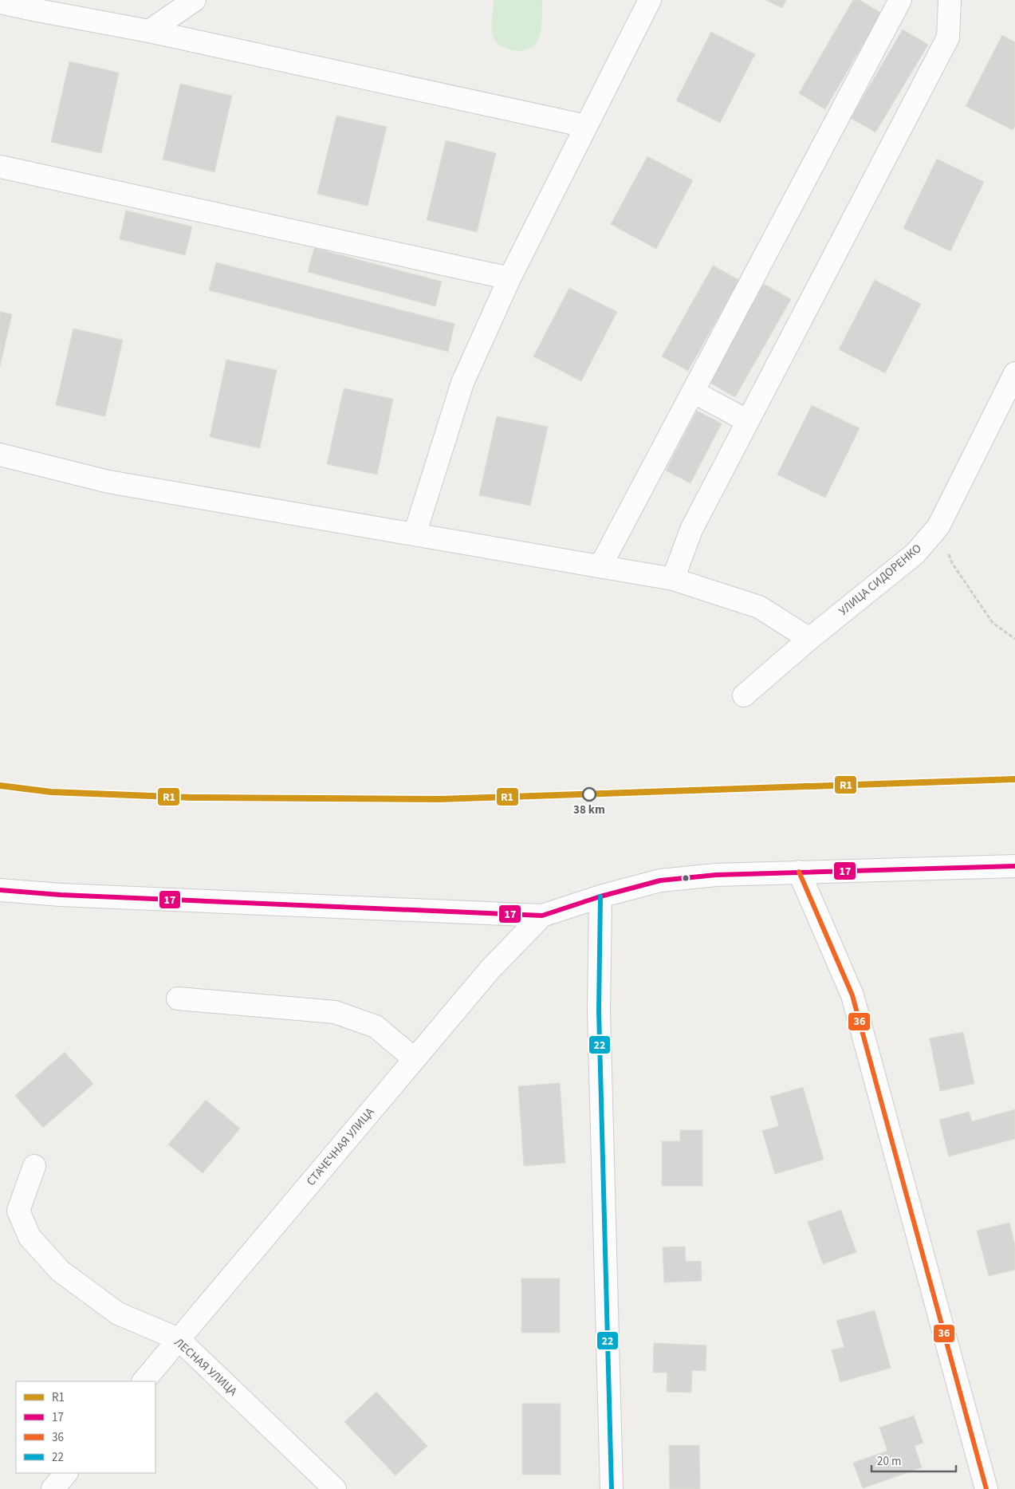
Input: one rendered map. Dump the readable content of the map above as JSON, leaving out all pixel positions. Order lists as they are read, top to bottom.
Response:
{
  "streets": {
    "street": ["УЛИЦА СИДОРЕНКО", "СТАЧЕЧНАЯ УЛИЦА", "ЛЕСНАЯ УЛИЦА"]
  },
  "crossings": [
    ["СТАЧЕЧНАЯ УЛИЦА", "ЛЕСНАЯ УЛИЦА"]
  ],
  "places": ["38 km"],
  "lines": [
    "transit line R1",
    "transit line 17",
    "transit line 36",
    "transit line 22"
  ],
  "legend": [
    "R1",
    "17",
    "36",
    "22"
  ],
  "scale_bar": "20 m"
}
